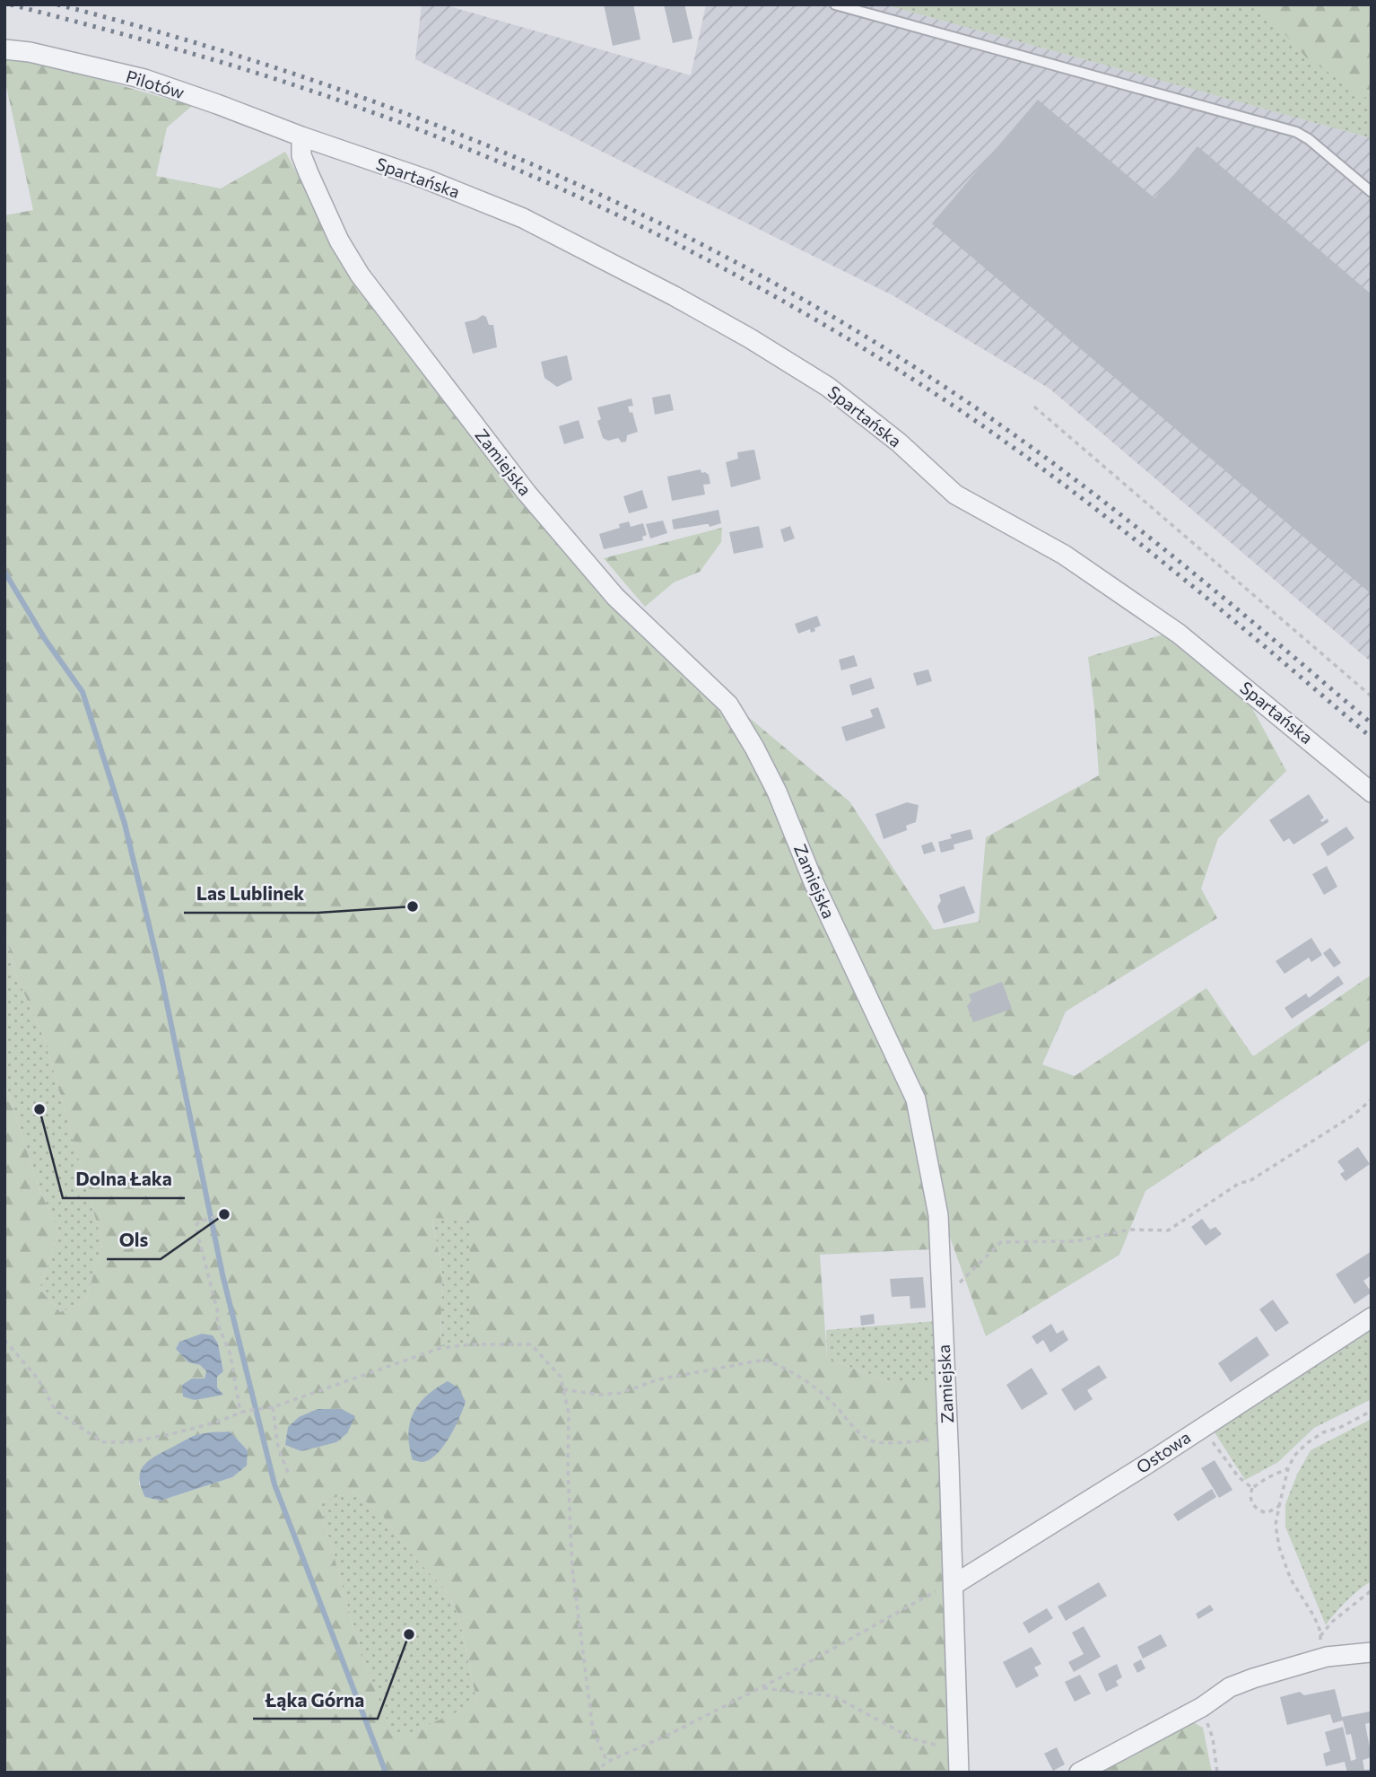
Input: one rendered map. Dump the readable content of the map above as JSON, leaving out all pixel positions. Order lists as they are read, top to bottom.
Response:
{
  "streets": {
    "street": [
      "Pilotów",
      "Spartańska",
      "Zamiejska",
      "Ostowa"
    ]
  },
  "crossings": [
    ["Pilotów", "Spartańska"],
    ["Pilotów", "Zamiejska"],
    ["Spartańska", "Zamiejska"],
    ["Zamiejska", "Ostowa"]
  ],
  "places": [
    "Las Lublinek",
    "Dolna Łaka",
    "Ols",
    "Łąka Górna"
  ]
}
